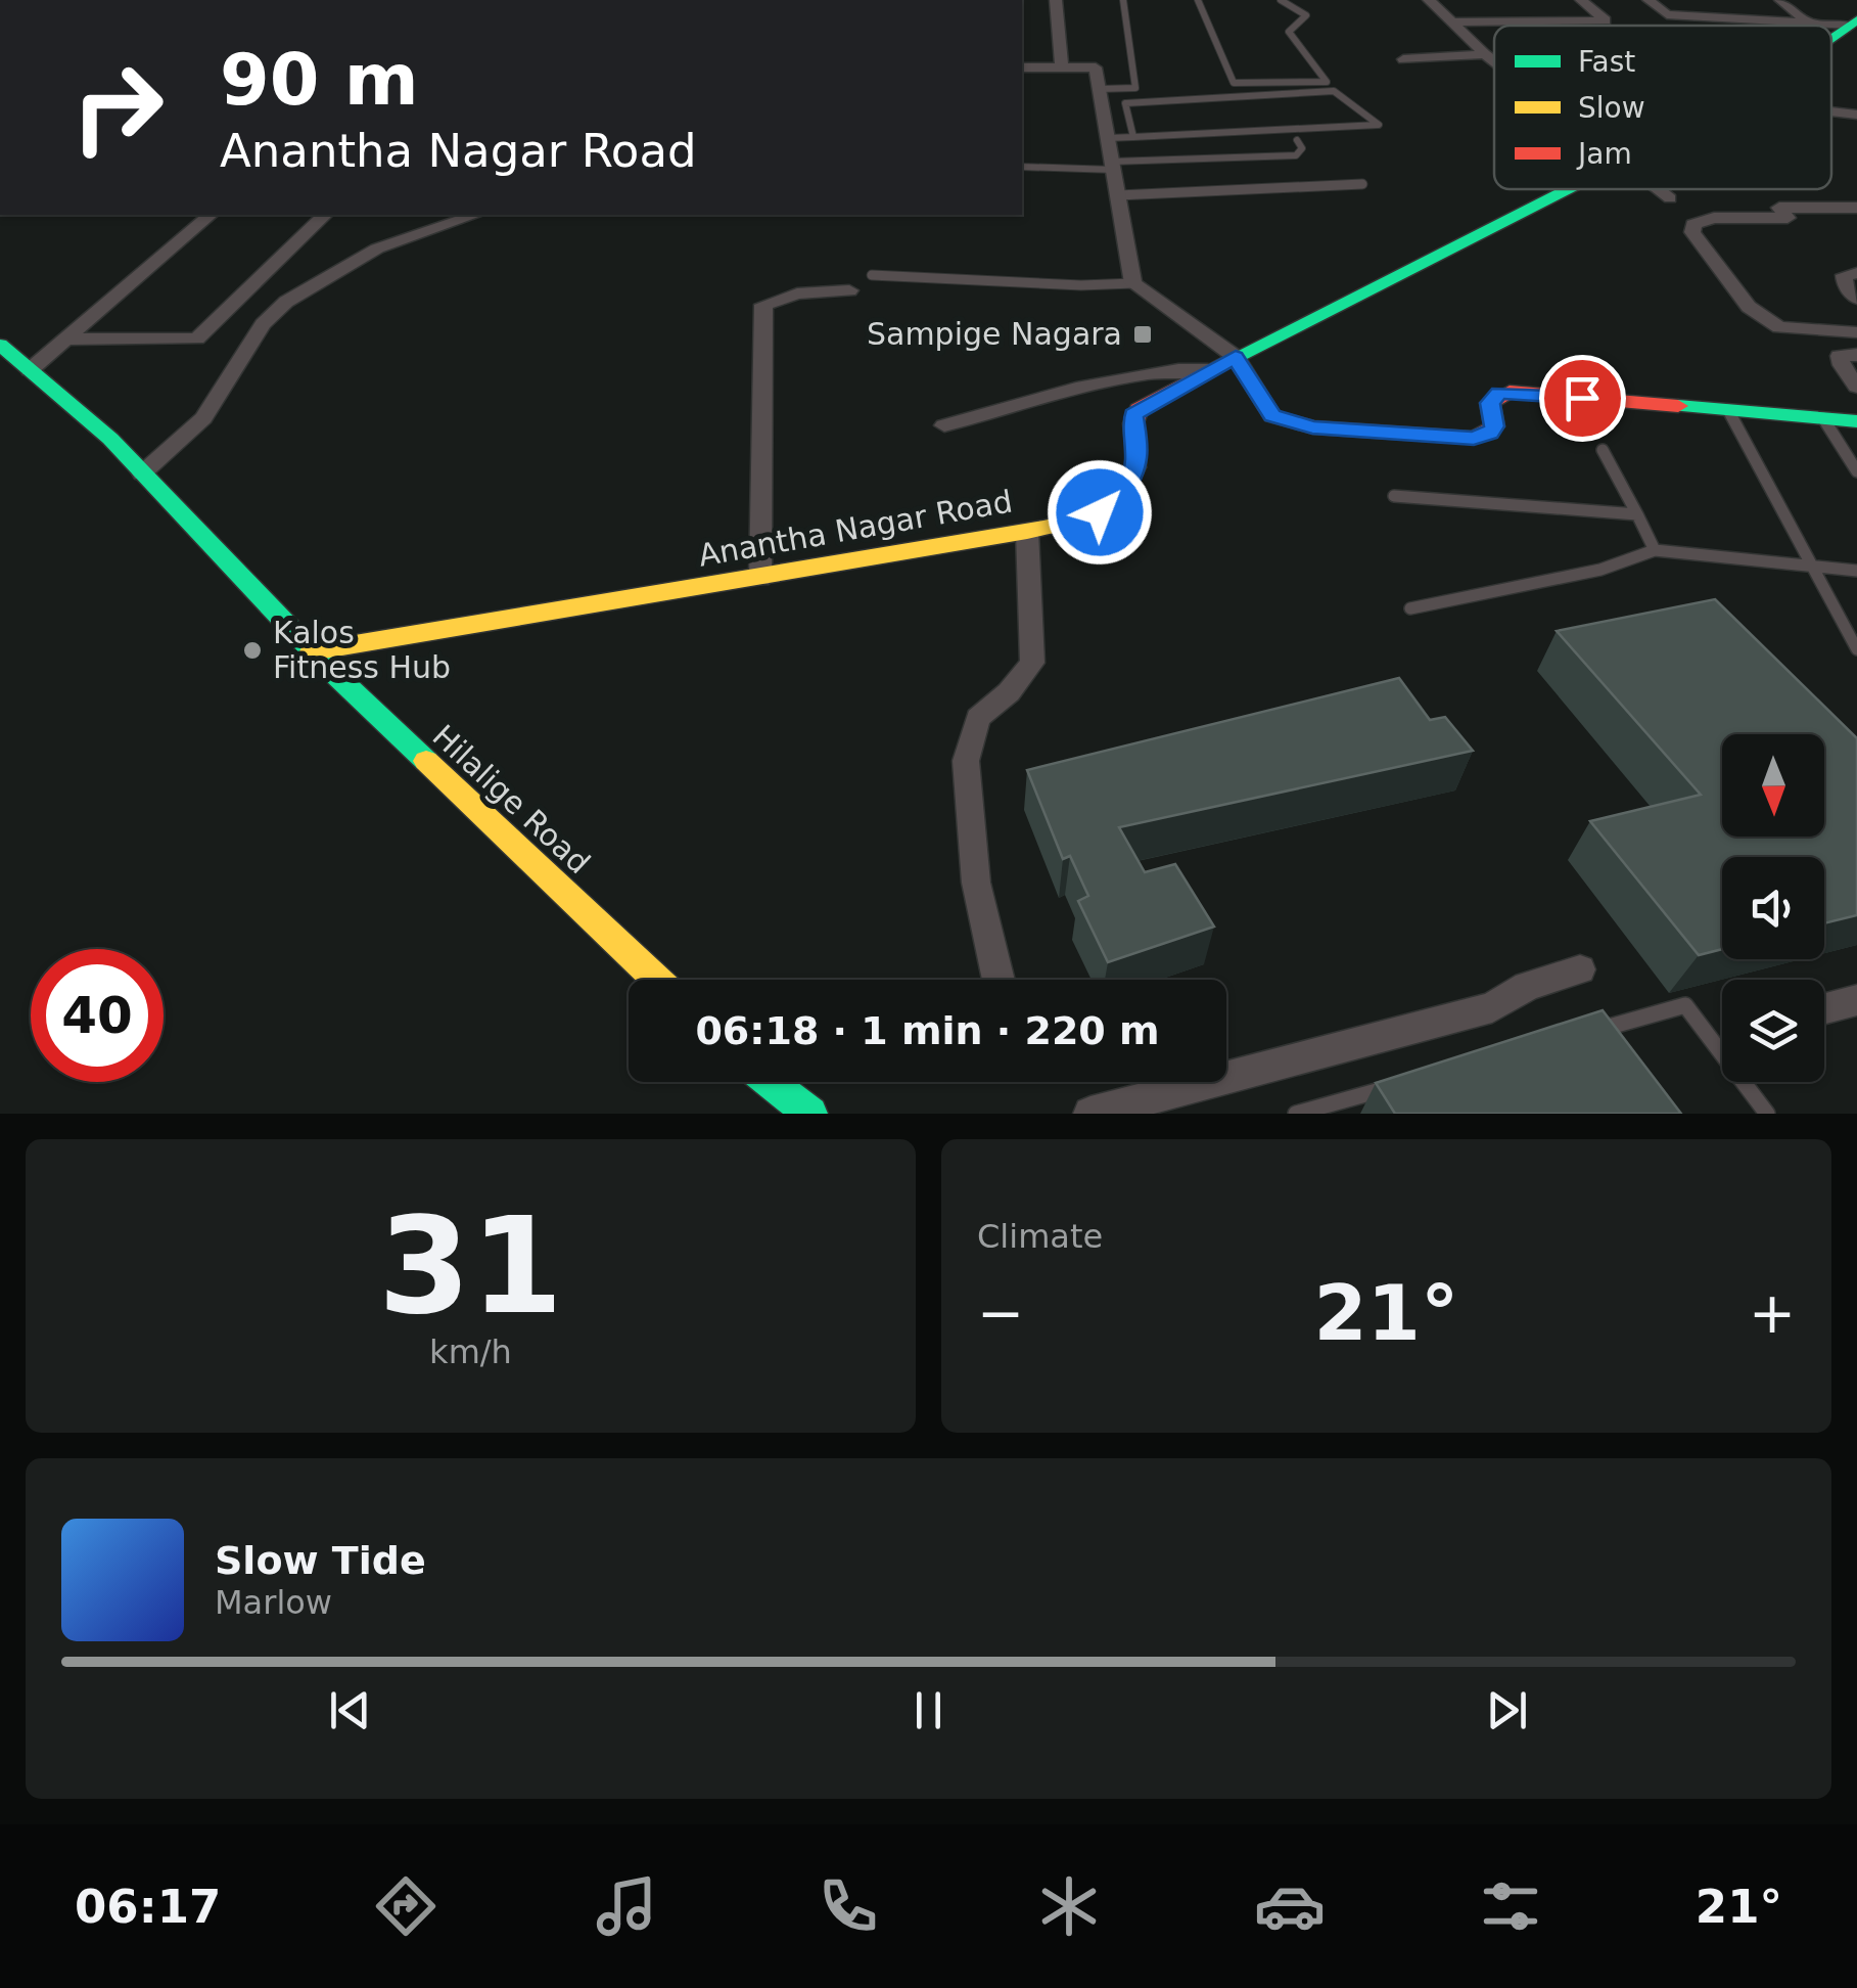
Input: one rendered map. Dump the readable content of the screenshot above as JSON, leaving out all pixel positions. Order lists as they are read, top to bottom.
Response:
{
  "streets": {
    "street": ["Anantha Nagar Road", "Hilalige Road"]
  },
  "crossings": [
    ["Anantha Nagar Road", "Hilalige Road"]
  ],
  "places": {
    "transit": ["Sampige Nagara"],
    "other": ["Kalos Fitness Hub"]
  },
  "legend": ["Fast", "Slow", "Jam"],
  "north": "bottom",
  "page": {
    "turn": ["90 m", "Anantha Nagar Road"],
    "limit": "40",
    "trip": "06:18 · 1 min · 220 m",
    "tile": [
      ["31", "km/h"],
      "Climate"
    ],
    "heat": ["−", "21°", "+"],
    "song": ["Slow Tide", "Marlow"],
    "tabs": ["06:17", "21°"]
  }
}
